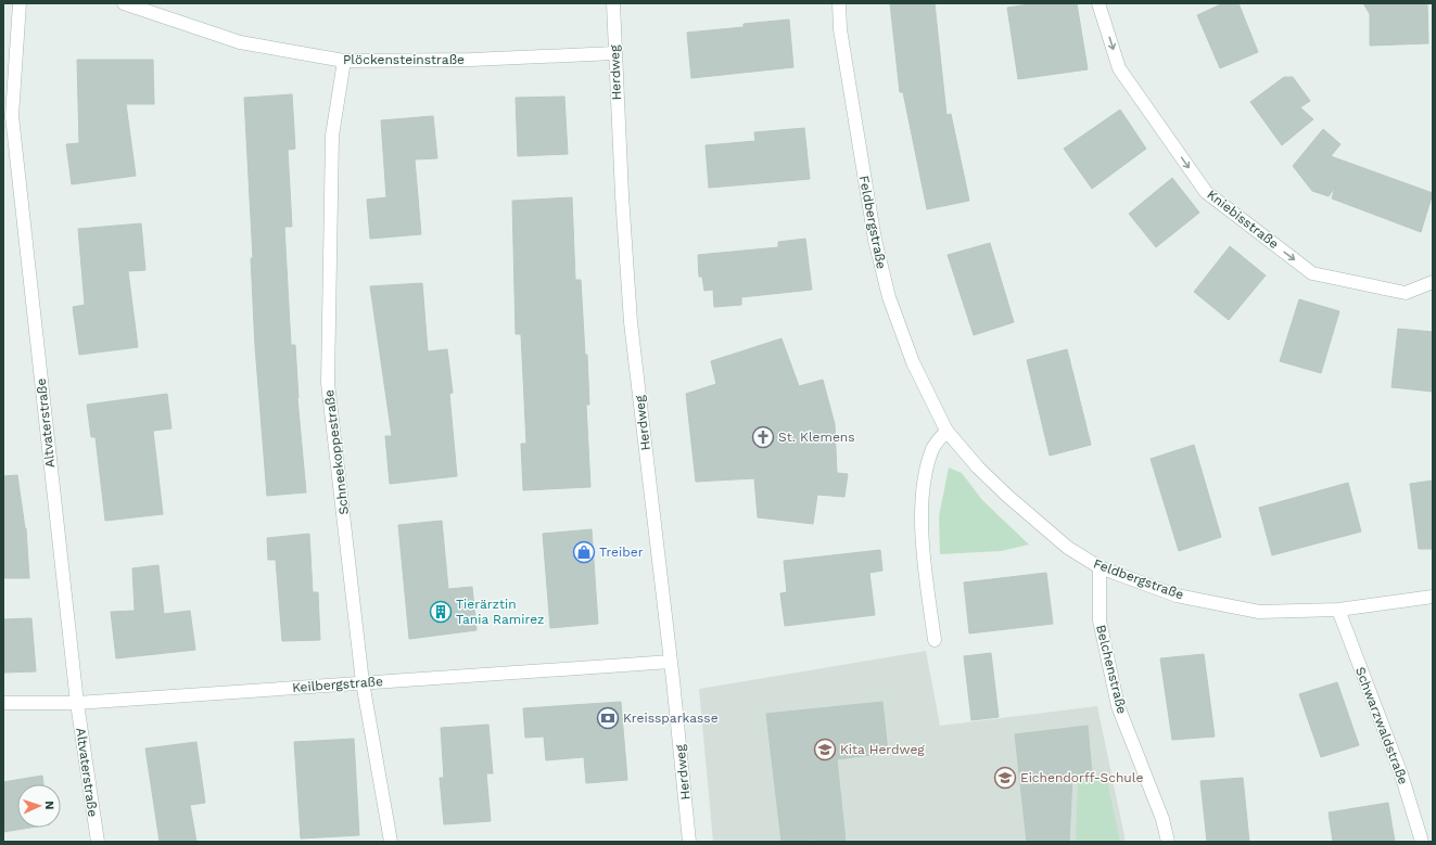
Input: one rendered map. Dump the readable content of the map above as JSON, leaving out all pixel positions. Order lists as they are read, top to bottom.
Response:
{
  "streets": {
    "street": [
      "Plöckensteinstraße",
      "Herdweg",
      "Kniebisstraße",
      "Feldbergstraße",
      "Altvaterstraße",
      "Schneekoppestraße",
      "Belchenstraße",
      "Keilbergstraße",
      "Schwarzwaldstraße"
    ]
  },
  "crossings": [
    ["Plöckensteinstraße", "Herdweg"],
    ["Plöckensteinstraße", "Schneekoppestraße"],
    ["Herdweg", "Keilbergstraße"],
    ["Feldbergstraße", "Belchenstraße"],
    ["Feldbergstraße", "Schwarzwaldstraße"],
    ["Altvaterstraße", "Keilbergstraße"],
    ["Schneekoppestraße", "Keilbergstraße"]
  ],
  "one_way": ["Kniebisstraße"],
  "places": {
    "church": ["St. Klemens"],
    "shop": ["Treiber"],
    "building": ["Tierärztin Tania Ramirez"],
    "bank": ["Kreissparkasse"],
    "school or university": ["Kita Herdweg", "Eichendorff-Schule"]
  },
  "north": "right"
}
